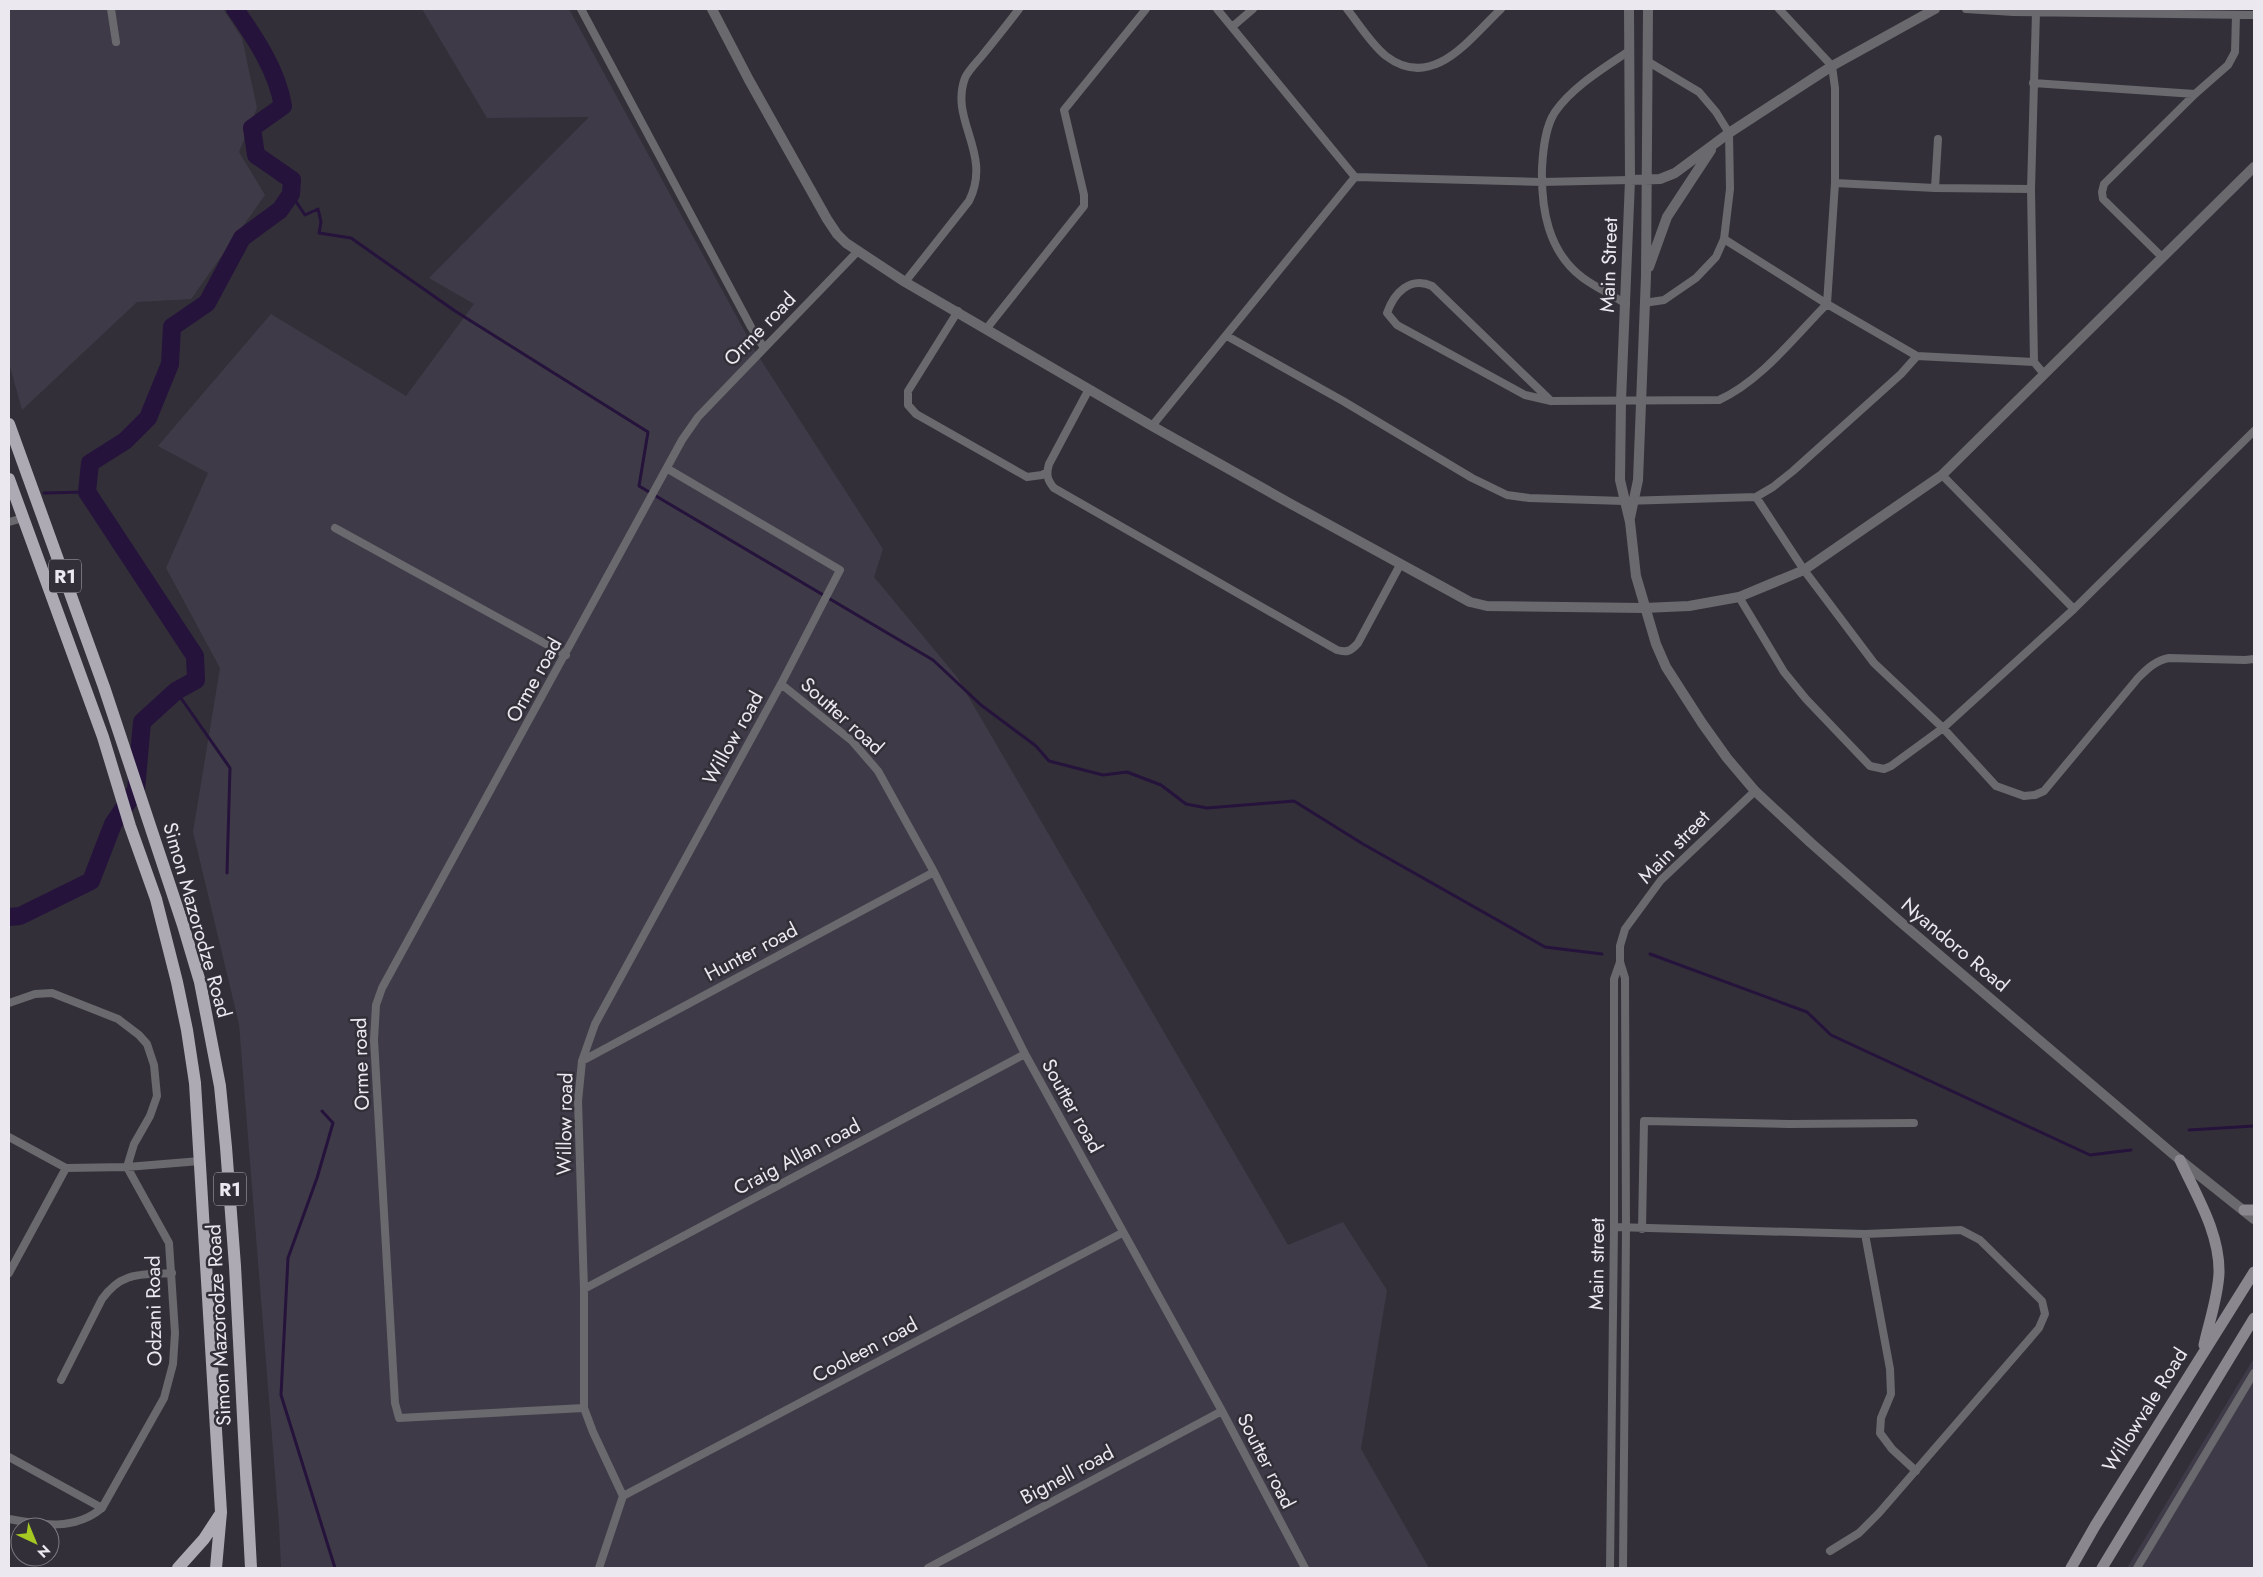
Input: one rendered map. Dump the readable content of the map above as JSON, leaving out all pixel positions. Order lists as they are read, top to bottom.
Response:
{
  "streets": {
    "highway": ["R1", "Simon Mazorodze Road"],
    "main road": ["Willowvale Road"],
    "street": [
      "Main Street",
      "Orme road",
      "Soutter road",
      "Willow road",
      "Main street",
      "Nyandoro Road",
      "Hunter road",
      "Craig Allan road",
      "Odzani Road",
      "Cooleen road",
      "Bignell road"
    ]
  },
  "crossings": [
    ["Main Street", "Nyandoro Road"],
    ["Orme road", "Willow road"],
    ["R1", "Simon Mazorodze Road"],
    ["Soutter road", "Willow road"],
    ["Soutter road", "Hunter road"],
    ["Soutter road", "Craig Allan road"],
    ["Soutter road", "Cooleen road"],
    ["Soutter road", "Bignell road"],
    ["Willow road", "Hunter road"],
    ["Willow road", "Craig Allan road"],
    ["Willow road", "Cooleen road"],
    ["Main street", "Nyandoro Road"]
  ],
  "north": "bottom right"
}
